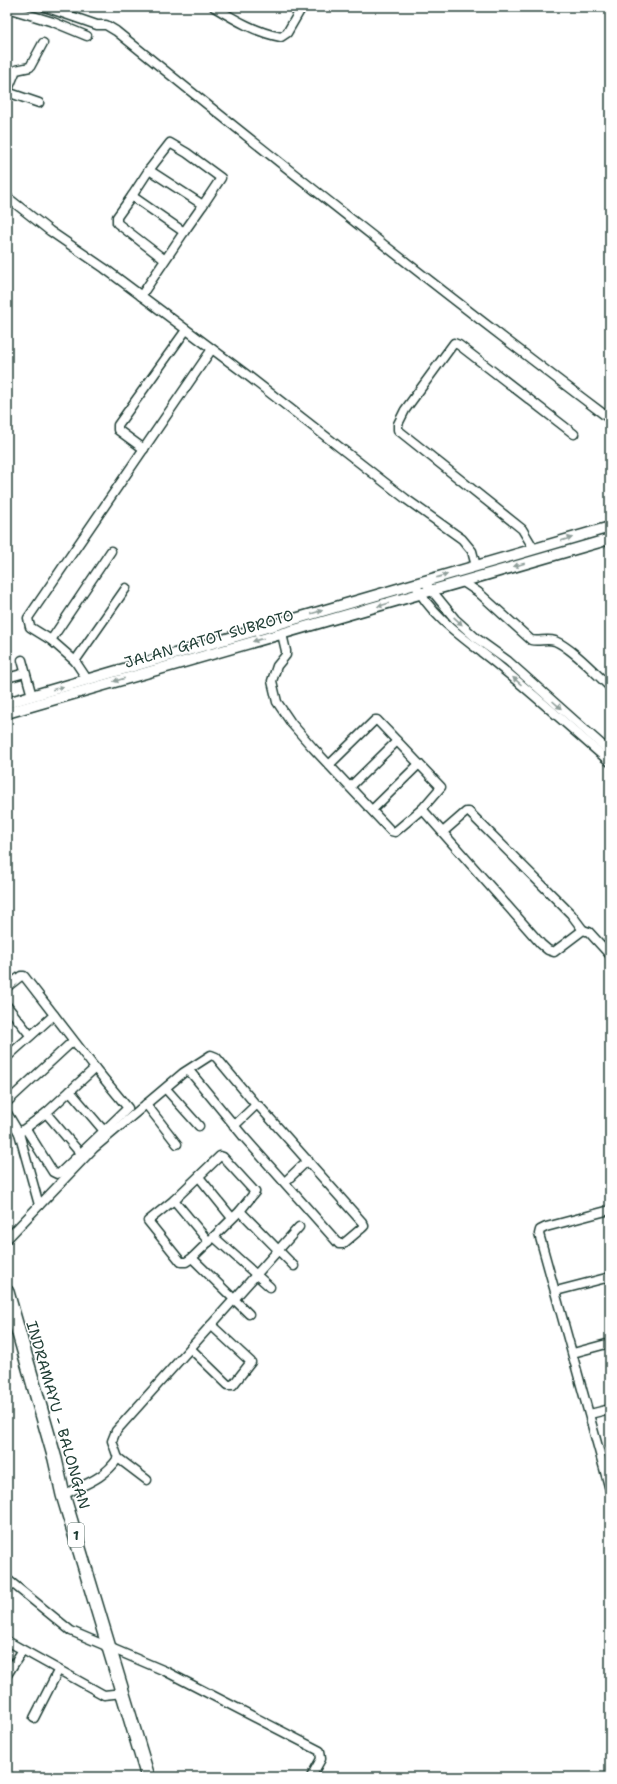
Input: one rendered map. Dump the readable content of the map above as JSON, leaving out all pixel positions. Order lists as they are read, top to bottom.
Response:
{
  "streets": {
    "highway": ["INDRAMAYU - BALONGAN", "1"],
    "street": ["JALAN GATOT SUBROTO"]
  }
}
